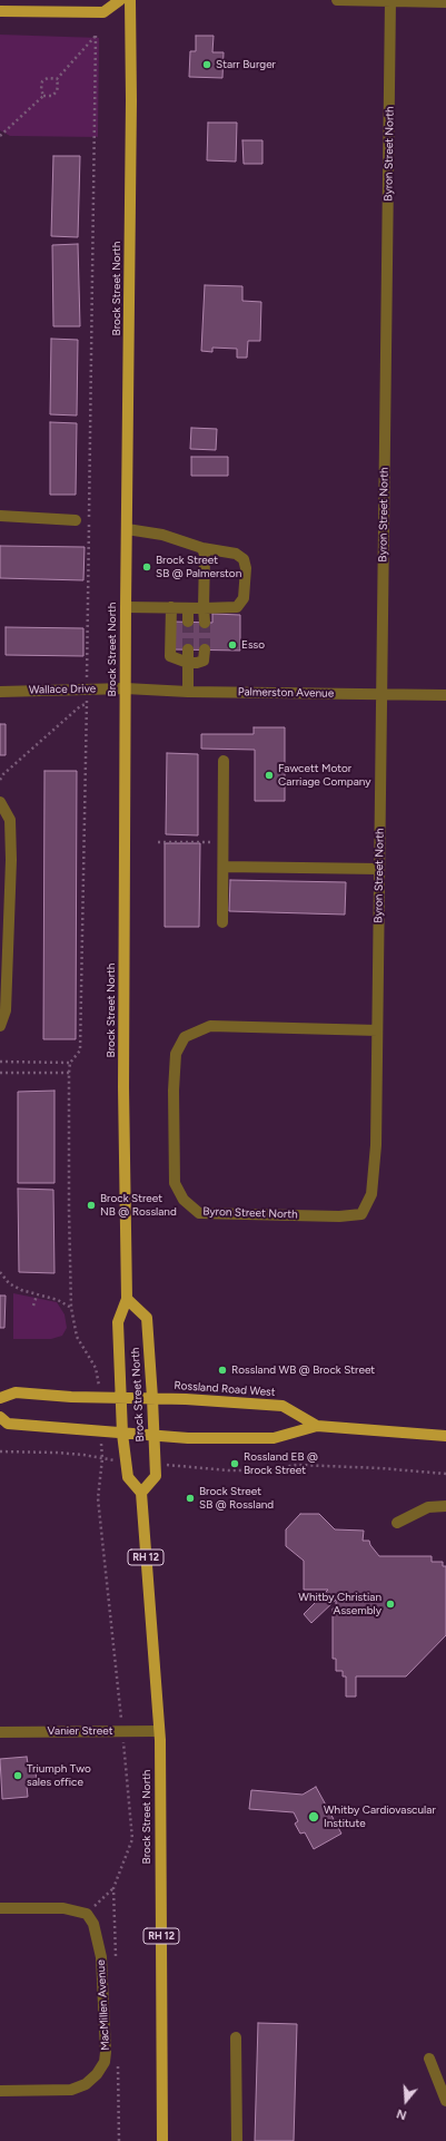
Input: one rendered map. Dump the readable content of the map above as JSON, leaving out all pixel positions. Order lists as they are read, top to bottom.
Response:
{
  "streets": {
    "main road": ["Brock Street North", "Rossland Road West", "RH 12"],
    "street": [
      "Byron Street North",
      "Wallace Drive",
      "Palmerston Avenue",
      "Vanier Street",
      "MacMillen Avenue"
    ]
  },
  "crossings": [
    ["Byron Street North", "Palmerston Avenue"],
    ["Brock Street North", "Wallace Drive"],
    ["Brock Street North", "Palmerston Avenue"],
    ["Brock Street North", "Rossland Road West"],
    ["Brock Street North", "Vanier Street"],
    ["Wallace Drive", "Palmerston Avenue"]
  ],
  "places": [
    "Starr Burger",
    "Brock Street SB @ Palmerston",
    "Esso",
    "Fawcett Motor Carriage Company",
    "Brock Street NB @ Rossland",
    "Rossland WB @ Brock Street",
    "Rossland EB @ Brock Street",
    "Brock Street SB @ Rossland",
    "Whitby Christian Assembly",
    "Triumph Two sales office",
    "Whitby Cardiovascular Institute"
  ],
  "north": "bottom"
}
